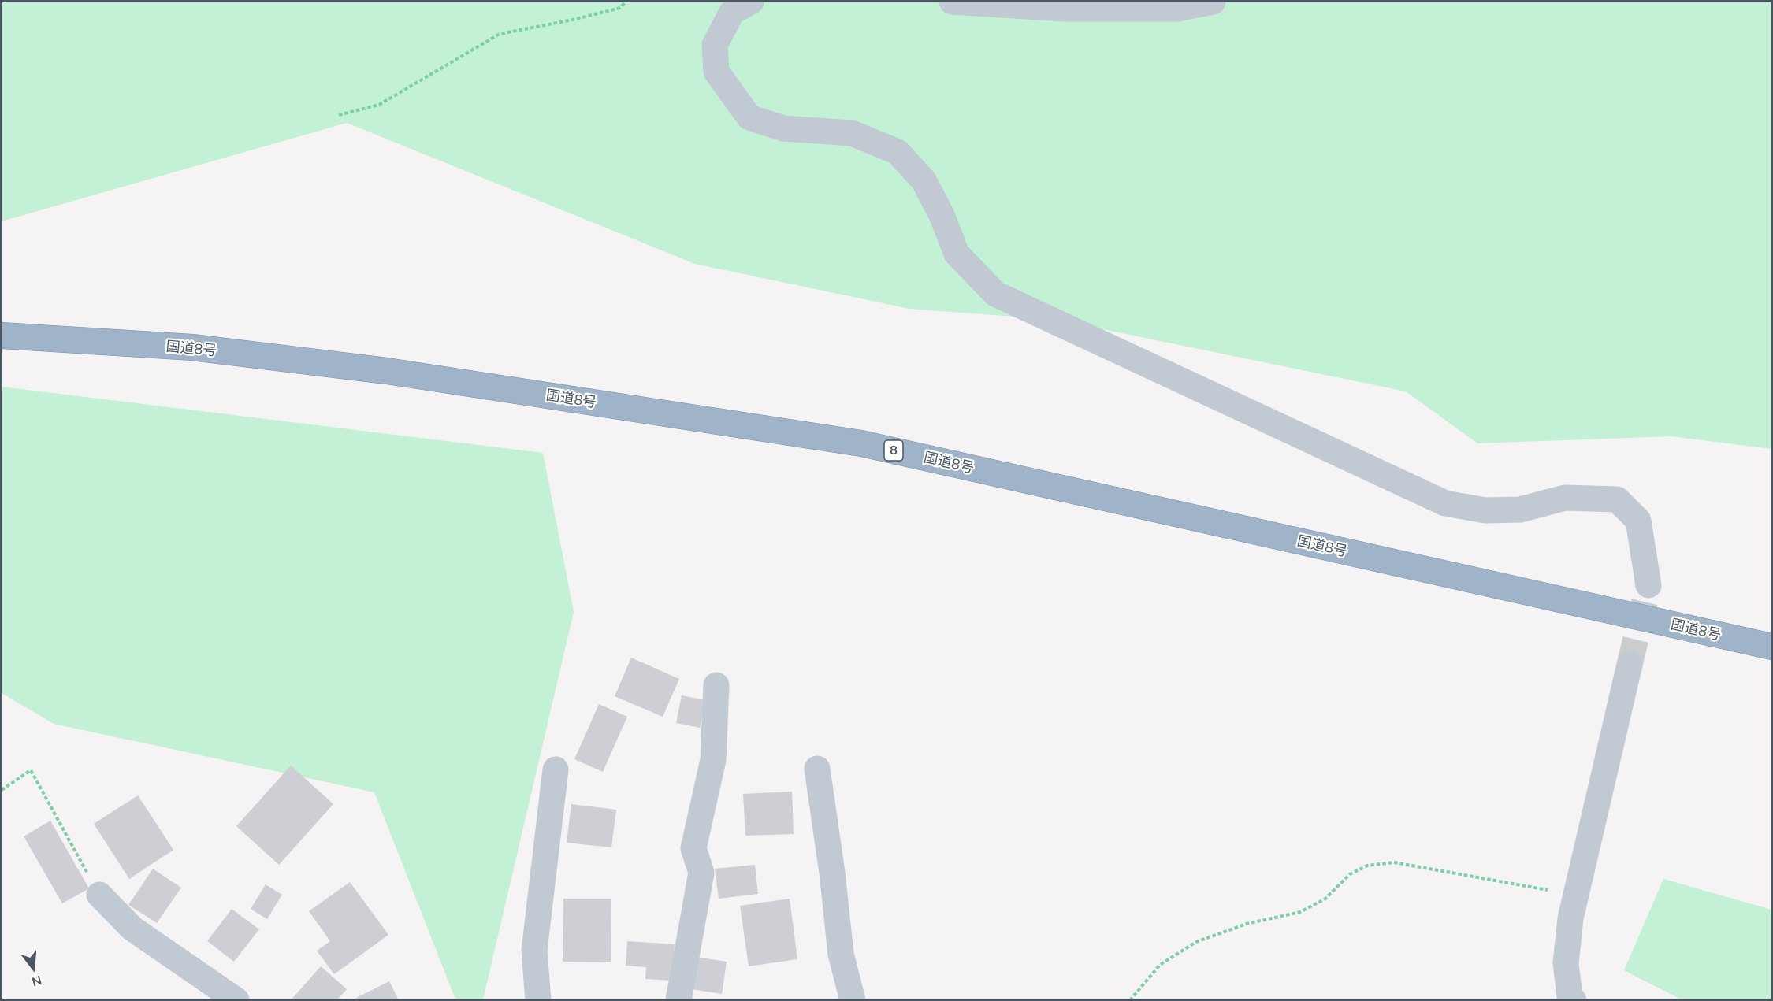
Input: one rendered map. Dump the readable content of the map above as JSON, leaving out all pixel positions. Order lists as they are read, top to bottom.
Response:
{
  "streets": {
    "highway": ["国道8号", "8"]
  },
  "north": "bottom"
}
